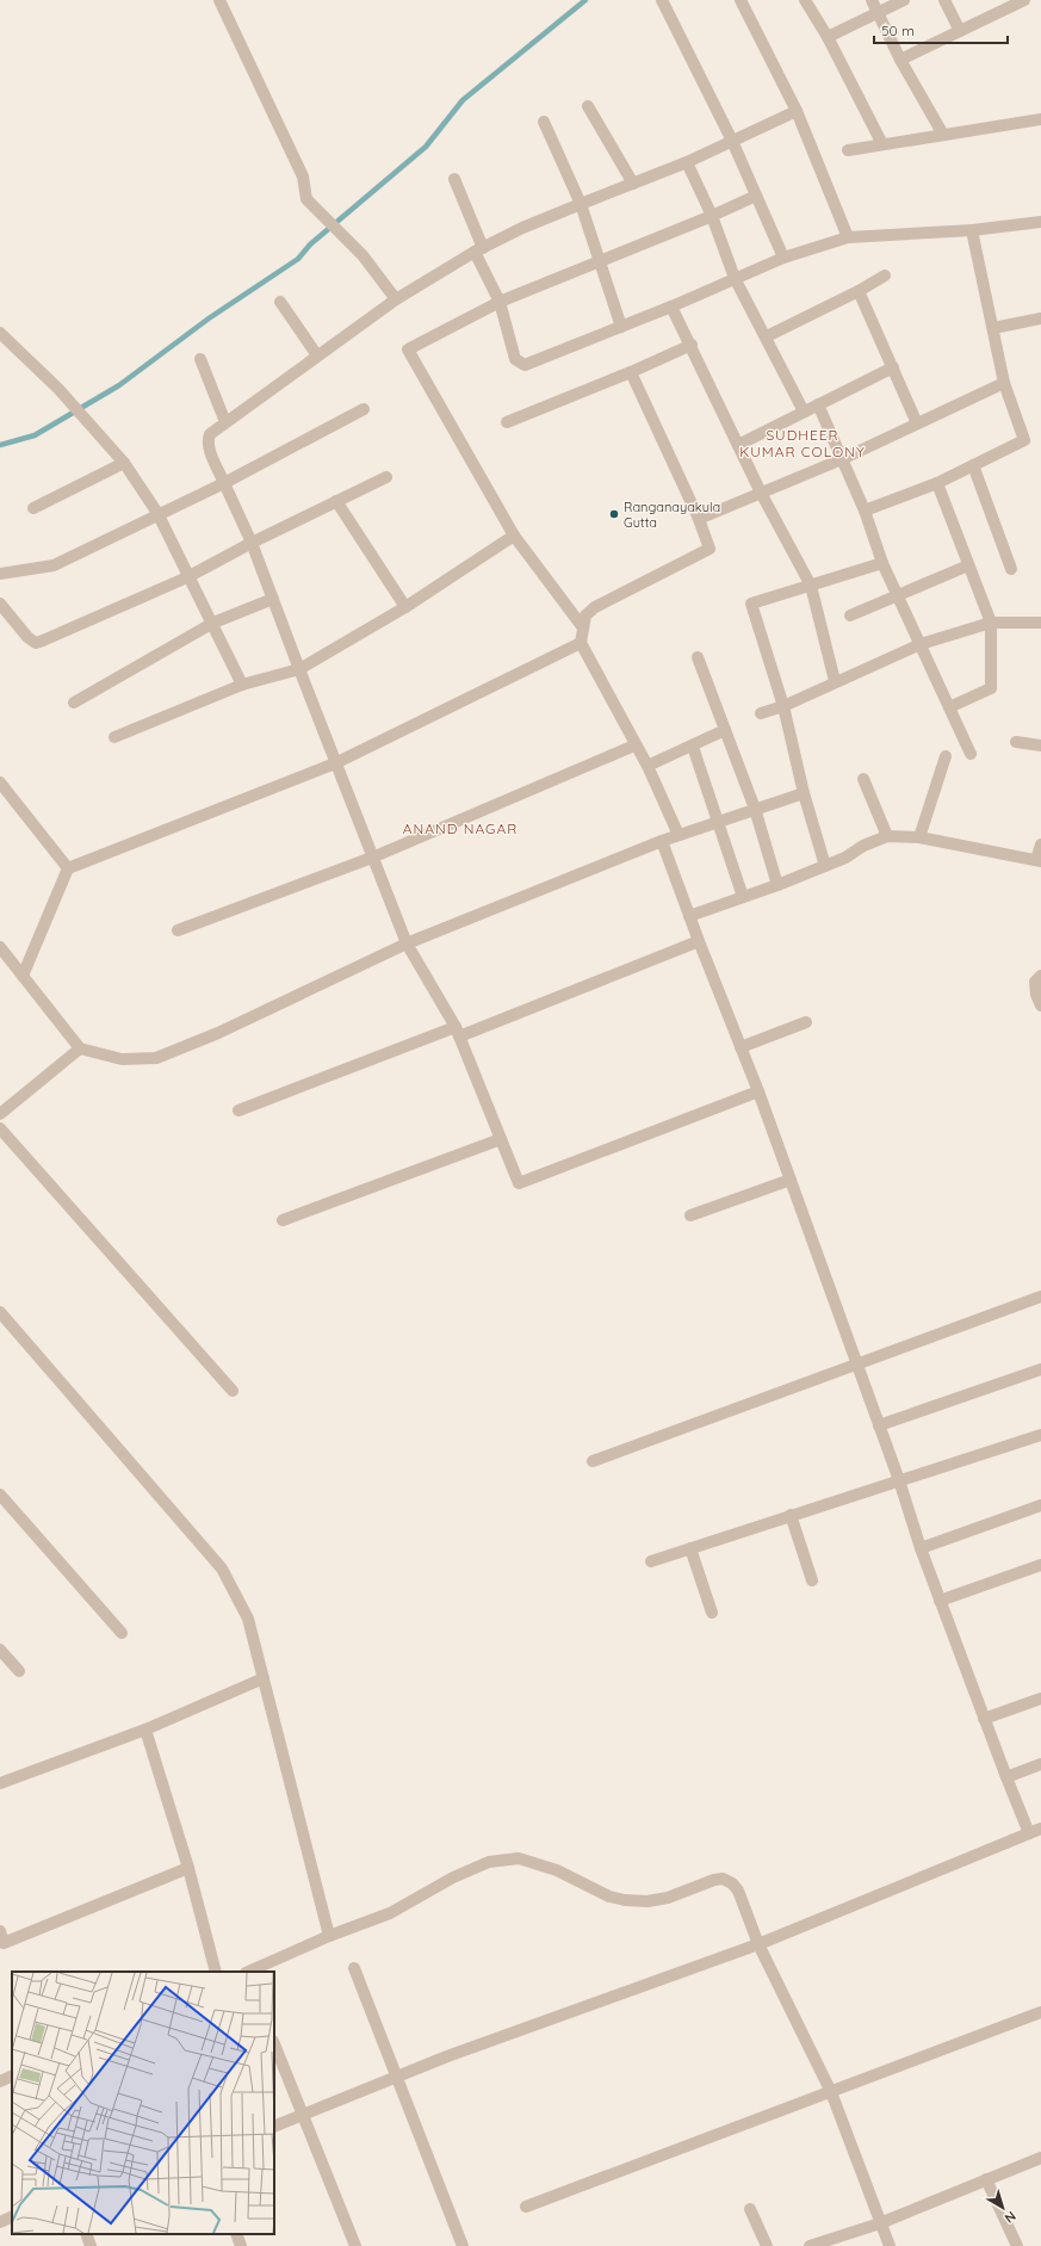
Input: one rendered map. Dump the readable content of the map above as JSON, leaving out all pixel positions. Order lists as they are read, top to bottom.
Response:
{
  "districts": ["SUDHEER KUMAR COLONY", "ANAND NAGAR"],
  "places": ["Ranganayakula Gutta"],
  "scale_bar": "50 m",
  "north": "bottom right"
}
